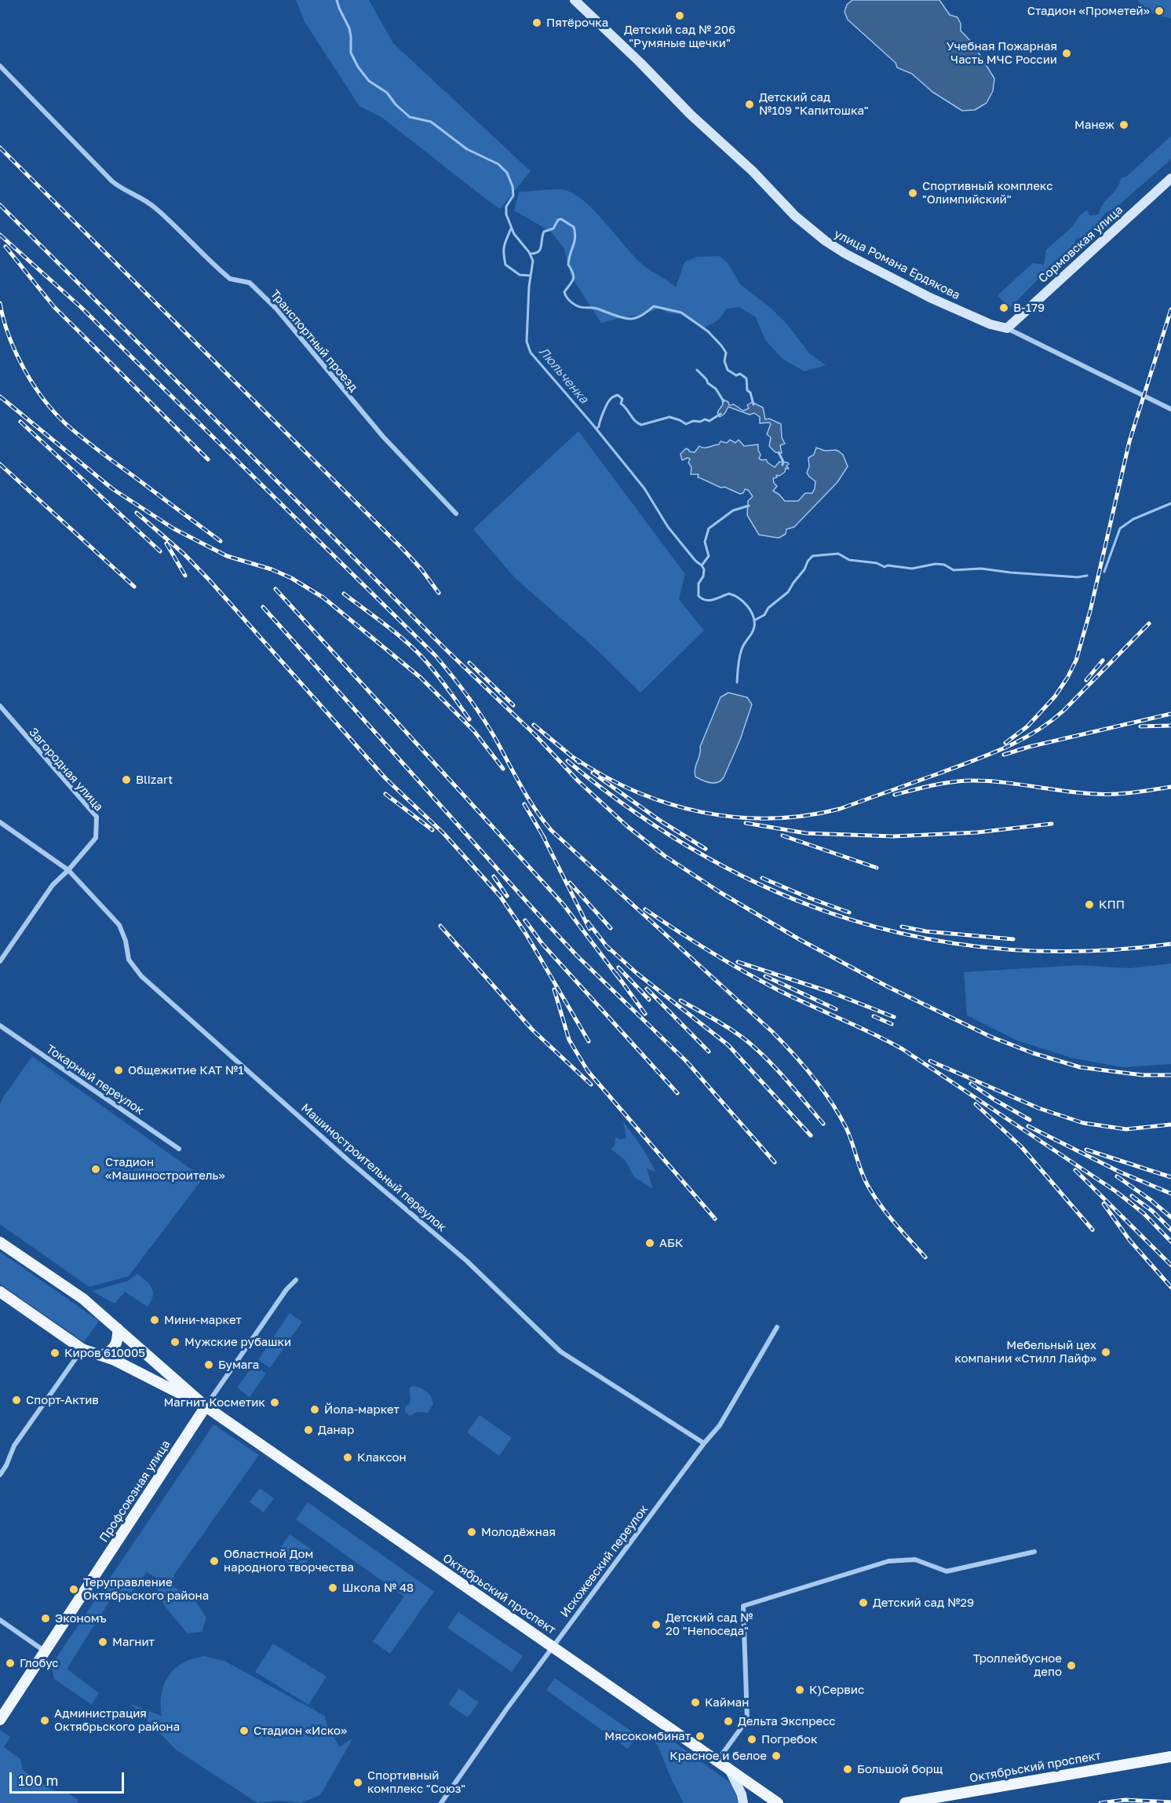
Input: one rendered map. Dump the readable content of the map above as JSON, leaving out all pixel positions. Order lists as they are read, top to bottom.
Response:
{
  "streets": {
    "main road": ["Профсоюзная улица", "Октябрьский проспект"],
    "street": [
      "Сормовская улица",
      "улица Романа Ердякова",
      "Транспортный проезд",
      "Загородная улица",
      "Токарный переулок",
      "Машиностроительный переулок",
      "Искожевский переулок"
    ]
  },
  "crossings": [
    ["Сормовская улица", "улица Романа Ердякова"],
    ["Загородная улица", "Машиностроительный переулок"],
    ["Машиностроительный переулок", "Искожевский переулок"],
    ["Профсоюзная улица", "Октябрьский проспект"],
    ["Искожевский переулок", "Октябрьский проспект"]
  ],
  "water": ["Люльченка"],
  "places": [
    "Стадион «Прометей»",
    "Детский сад № 206 \"Румяные щечки\"",
    "Пятёрочка",
    "Учебная Пожарная Часть МЧС России",
    "Детский сад №109 \"Капитошка\"",
    "Манеж",
    "Спортивный комплекс \"Олимпийский\"",
    "В-179",
    "Blizart",
    "КПП",
    "Общежитие КАТ №1",
    "Стадион «Машиностроитель»",
    "АБК",
    "Мини-маркет",
    "Мужские рубашки",
    "Мебельный цех компании «Стилл Лайф»",
    "Киров 610005",
    "Бумага",
    "Спорт-Актив",
    "Магнит Косметик",
    "Йола-маркет",
    "Данар",
    "Клаксон",
    "Молодёжная",
    "Областной Дом народного творчества",
    "Школа № 48",
    "Теруправление Октябрьского района",
    "Детский сад №29",
    "Экономъ",
    "Детский сад № 20 \"Непоседа\"",
    "Магнит",
    "Глобус",
    "Троллейбусное депо",
    "К)Сервис",
    "Кайман",
    "Администрация Октябрьского района",
    "Дельта Экспресс",
    "Стадион «Иско»",
    "Мясокомбинат",
    "Погребок",
    "Красное и белое",
    "Большой борщ",
    "Спортивный комплекс \"Союз\""
  ],
  "scale_bar": "100 m"
}
